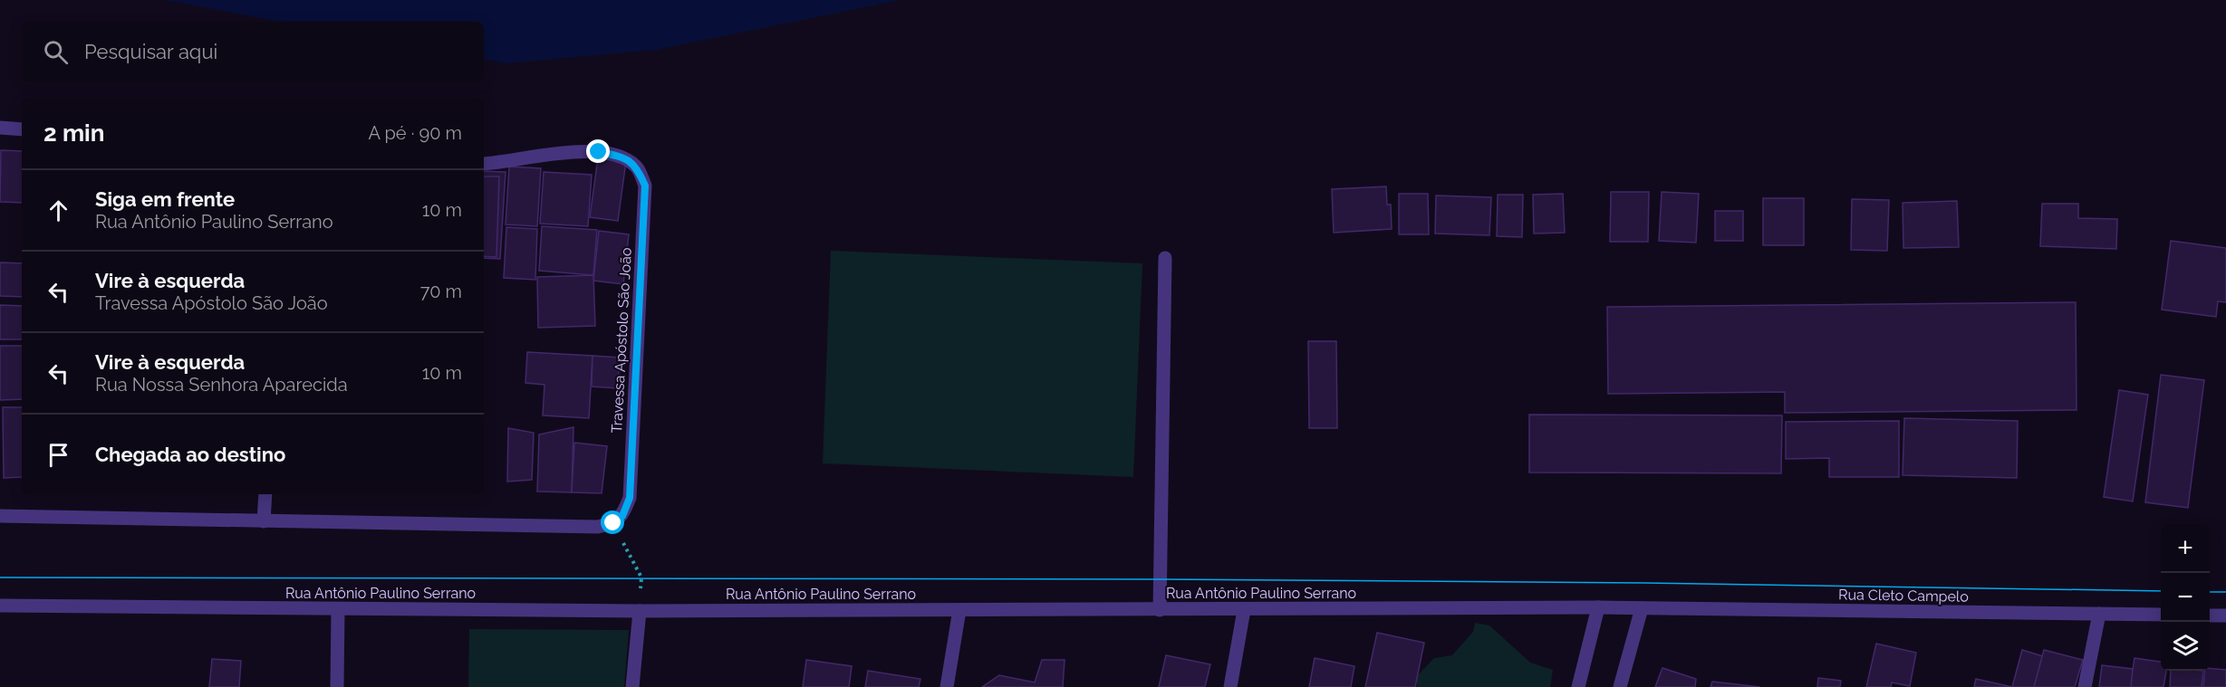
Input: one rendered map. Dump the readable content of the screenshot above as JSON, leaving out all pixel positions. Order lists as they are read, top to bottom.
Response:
{
  "streets": {
    "street": ["Travessa Apóstolo São João", "Rua Antônio Paulino Serrano", "Rua Cleto Campelo"]
  },
  "crossings": [
    ["Rua Antônio Paulino Serrano", "Rua Cleto Campelo"]
  ],
  "page": {
    "search": "Pesquisar aqui",
    "heading": ["2 min", "A pé · 90 m"],
    "list": [
      ["Siga em frente", "Rua Antônio Paulino Serrano", "10 m"],
      ["Vire à esquerda", "Travessa Apóstolo São João", "70 m"],
      ["Vire à esquerda", "Rua Nossa Senhora Aparecida", "10 m"],
      "Chegada ao destino"
    ],
    "map_buttons": ["+", "−"]
  }
}
